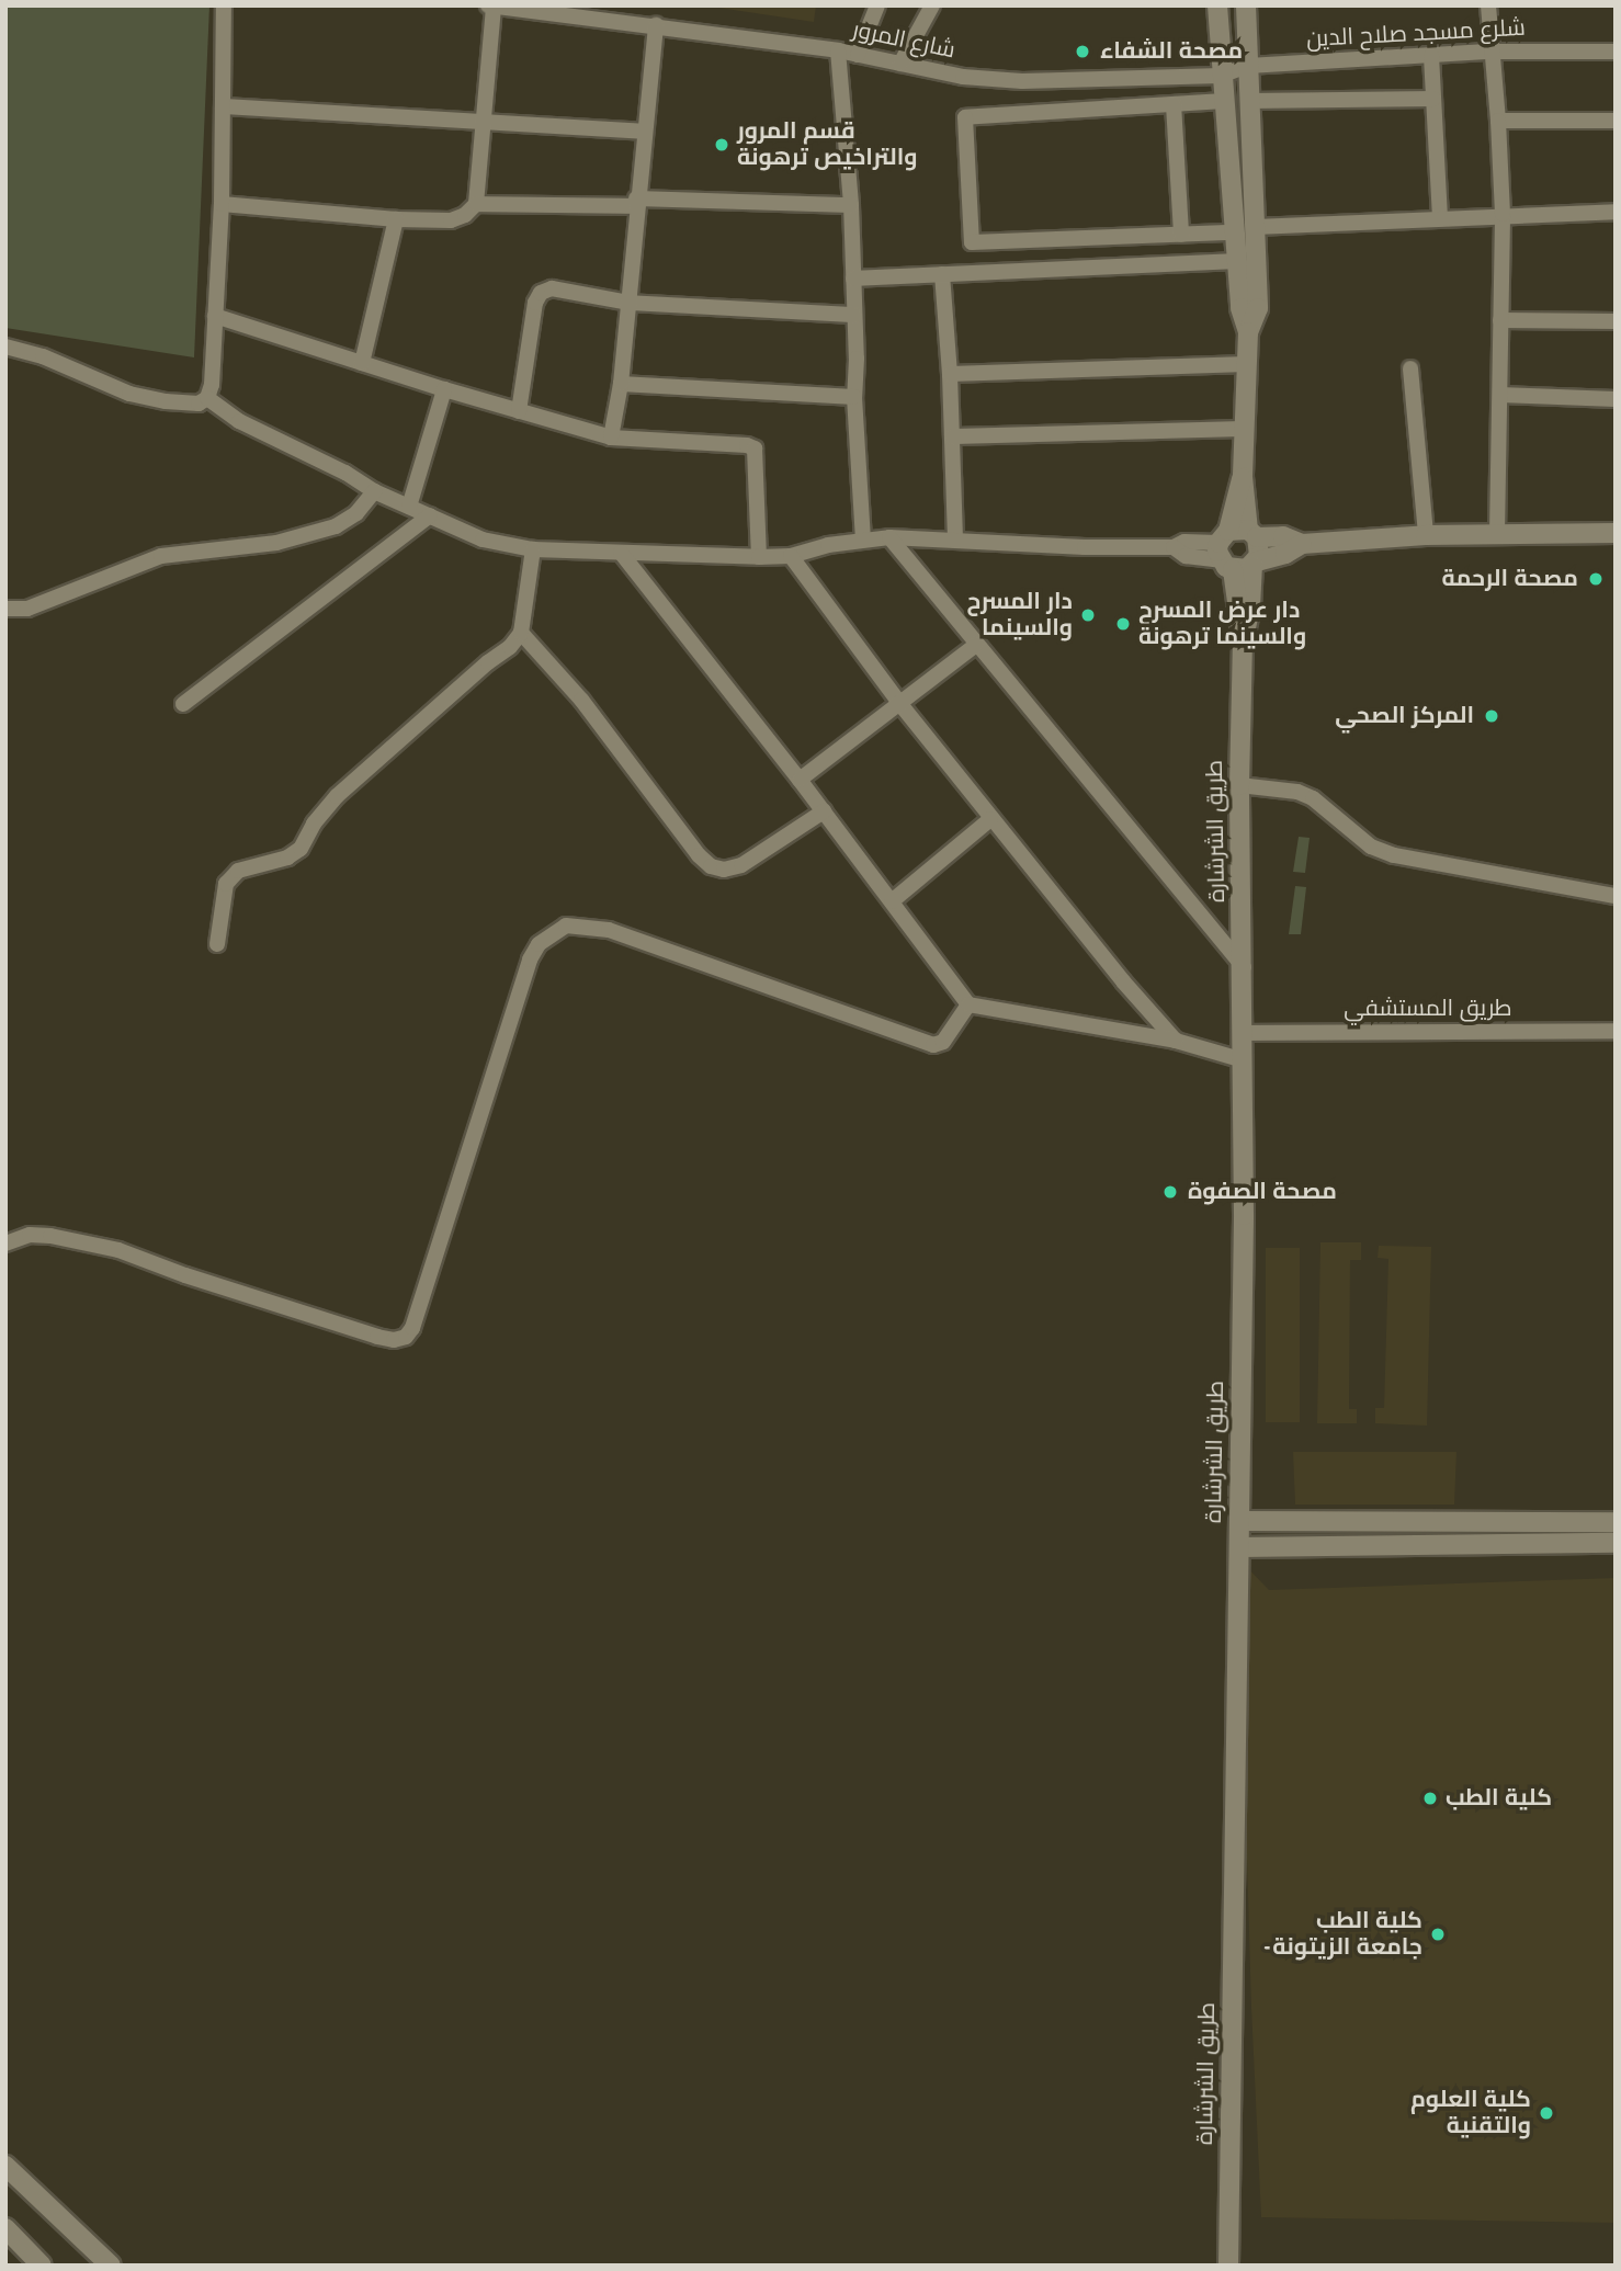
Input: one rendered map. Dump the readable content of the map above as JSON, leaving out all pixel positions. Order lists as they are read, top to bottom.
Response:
{
  "streets": {
    "street": [
      "شلرع مسجد صلاح الدين",
      "شارع المرور",
      "طريق الشرشارة",
      "طريق المستشفي"
    ]
  },
  "crossings": [
    ["شلرع مسجد صلاح الدين", "شارع المرور"],
    ["طريق الشرشارة", "طريق المستشفي"]
  ],
  "places": [
    "مصحة الشفاء",
    "قسم المرور والتراخيص ترهونة",
    "مصحة الرحمة",
    "دار المسرح والسينما",
    "دار عرض المسرح والسينما ترهونة",
    "المركز الصحي",
    "مصحة الصفوة",
    "كلية الطب",
    "كلية الطب -جامعة الزيتونة",
    "كلية العلوم والتقنية"
  ]
}
